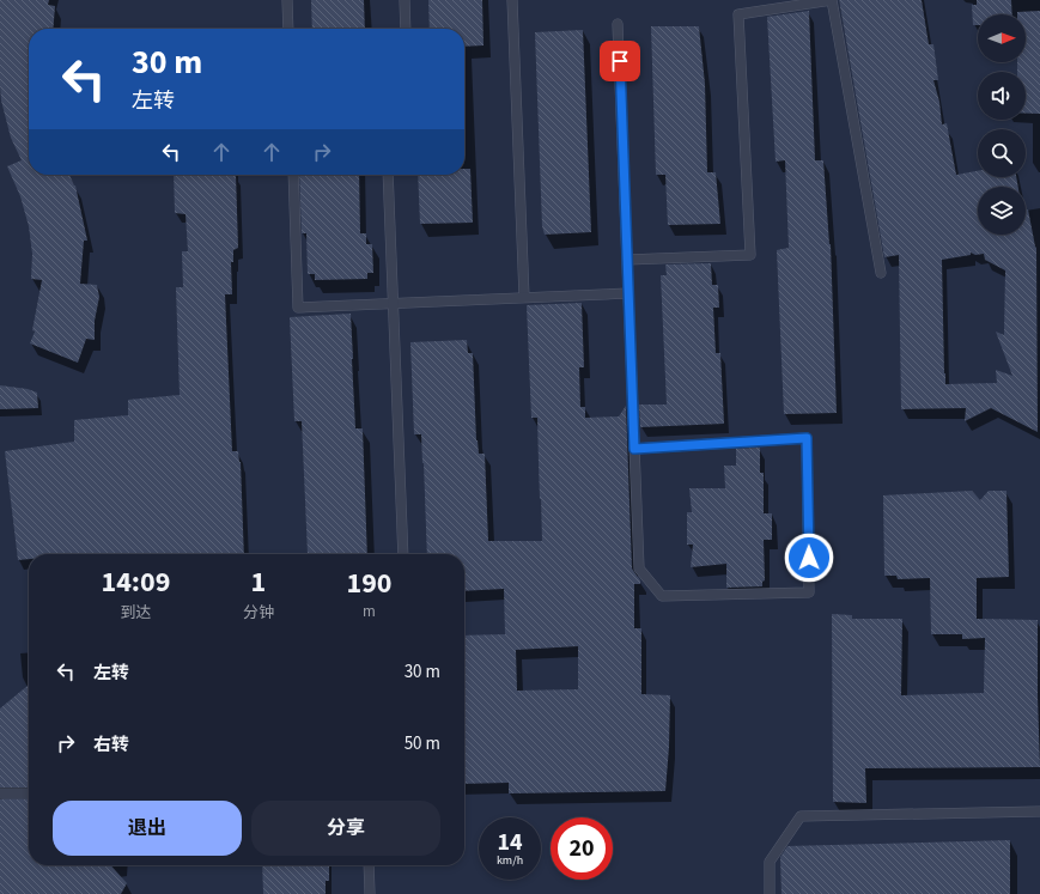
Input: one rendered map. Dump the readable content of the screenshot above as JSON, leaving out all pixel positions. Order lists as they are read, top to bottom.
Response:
{
  "north": "right",
  "page": {
    "turn": ["30 m", "左转"],
    "eta": [
      "14:09",
      "到达",
      "1",
      "分钟",
      "190",
      "m"
    ],
    "list": [
      {
        "name": "左转",
        "value": "30 m"
      },
      {
        "name": "右转",
        "value": "50 m"
      }
    ],
    "buttons": ["退出", "分享"],
    "speed": "14 km/h",
    "limit": "20"
  }
}
